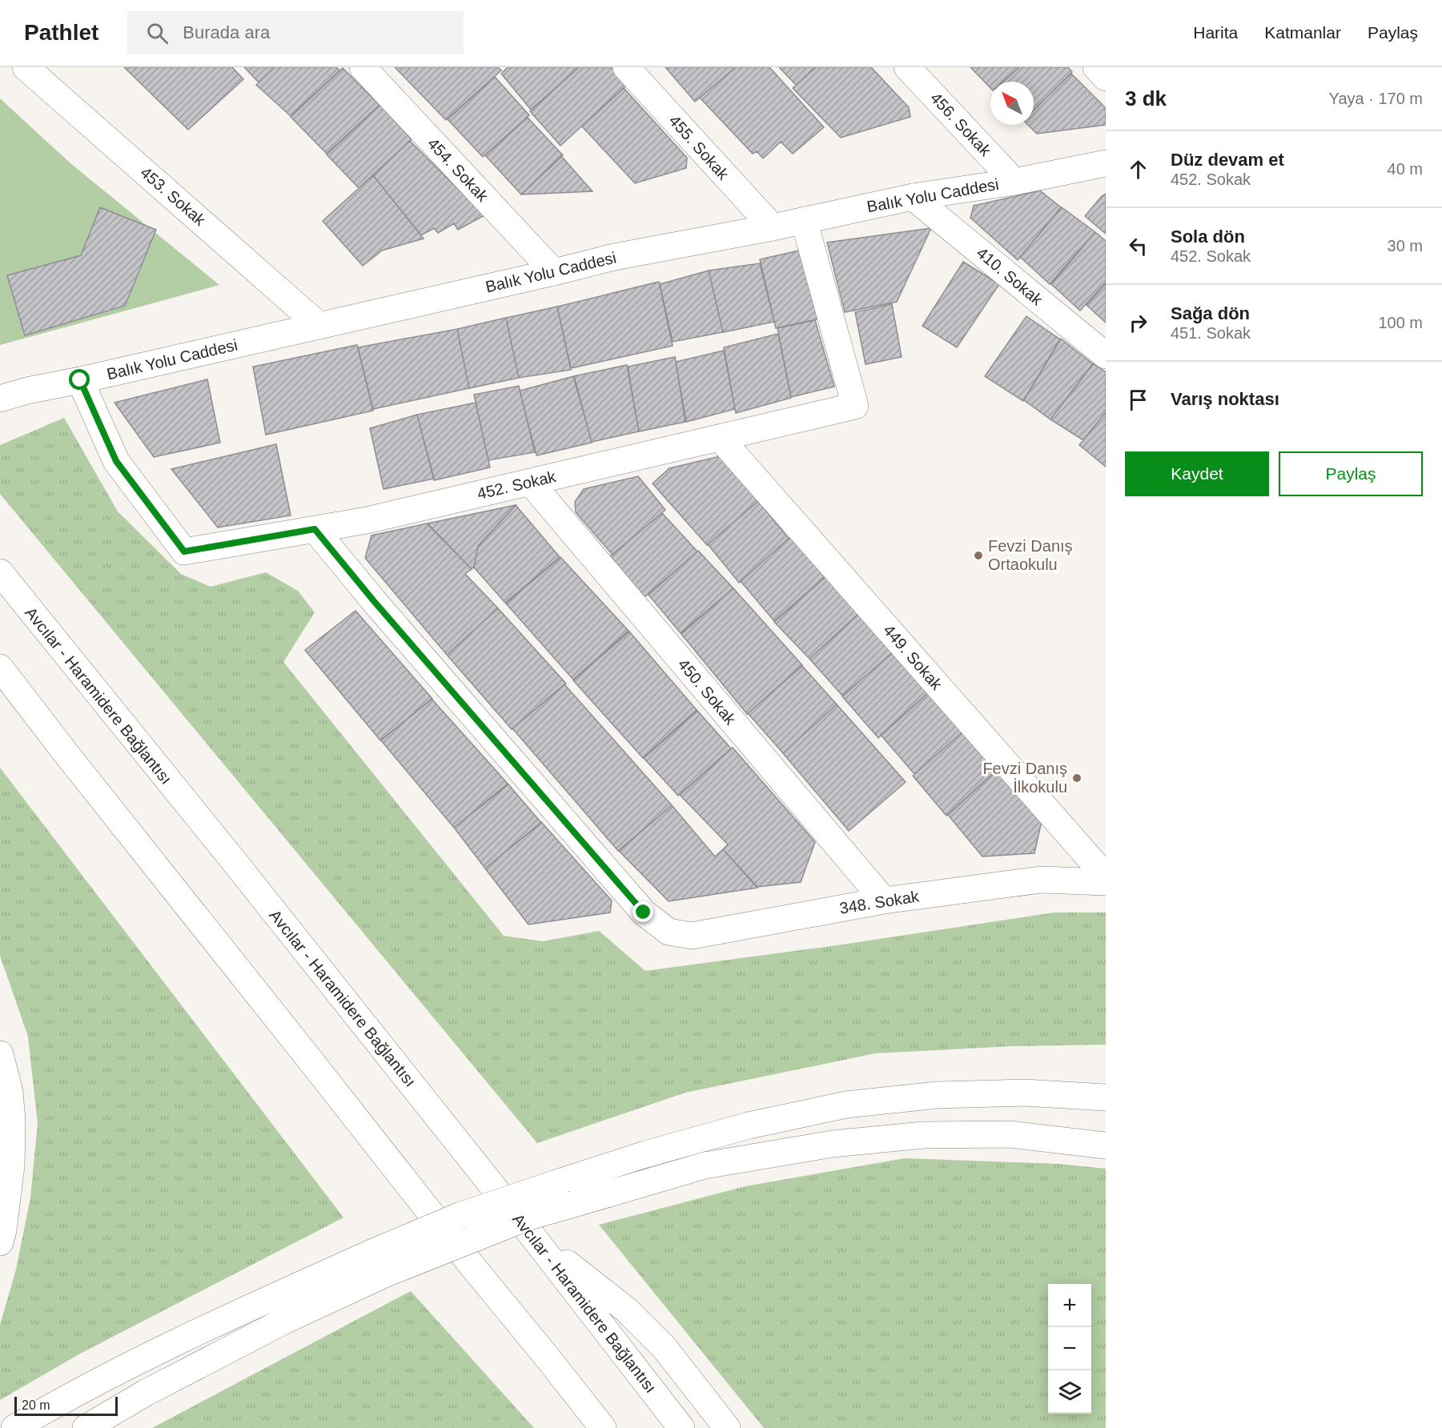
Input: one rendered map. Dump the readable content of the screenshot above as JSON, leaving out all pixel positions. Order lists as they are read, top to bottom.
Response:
{
  "streets": {
    "main road": [
      "456. Sokak",
      "455. Sokak",
      "454. Sokak",
      "Balık Yolu Caddesi",
      "453. Sokak",
      "410. Sokak",
      "452. Sokak",
      "449. Sokak",
      "450. Sokak",
      "Avcılar - Haramidere Bağlantısı",
      "348. Sokak"
    ]
  },
  "crossings": [
    ["456. Sokak", "Balık Yolu Caddesi"],
    ["455. Sokak", "Balık Yolu Caddesi"],
    ["454. Sokak", "Balık Yolu Caddesi"],
    ["Balık Yolu Caddesi", "453. Sokak"],
    ["Balık Yolu Caddesi", "410. Sokak"],
    ["Balık Yolu Caddesi", "452. Sokak"],
    ["452. Sokak", "449. Sokak"],
    ["452. Sokak", "450. Sokak"],
    ["452. Sokak", "348. Sokak"],
    ["450. Sokak", "348. Sokak"]
  ],
  "places": ["Fevzi Danış Ortaokulu", "Fevzi Danış İlkokulu"],
  "scale_bar": "20 m",
  "north": "top left",
  "page": {
    "header": "Pathlet",
    "search": "Burada ara",
    "nav": ["Harita", "Katmanlar", "Paylaş"],
    "heading": ["3 dk", "Yaya · 170 m"],
    "list": [
      ["Düz devam et", "452. Sokak", "40 m"],
      ["Sola dön", "452. Sokak", "30 m"],
      ["Sağa dön", "451. Sokak", "100 m"],
      "Varış noktası"
    ],
    "buttons": ["Kaydet", "Paylaş"],
    "map_buttons": ["+", "−"],
    "scale": "20 m"
  }
}
